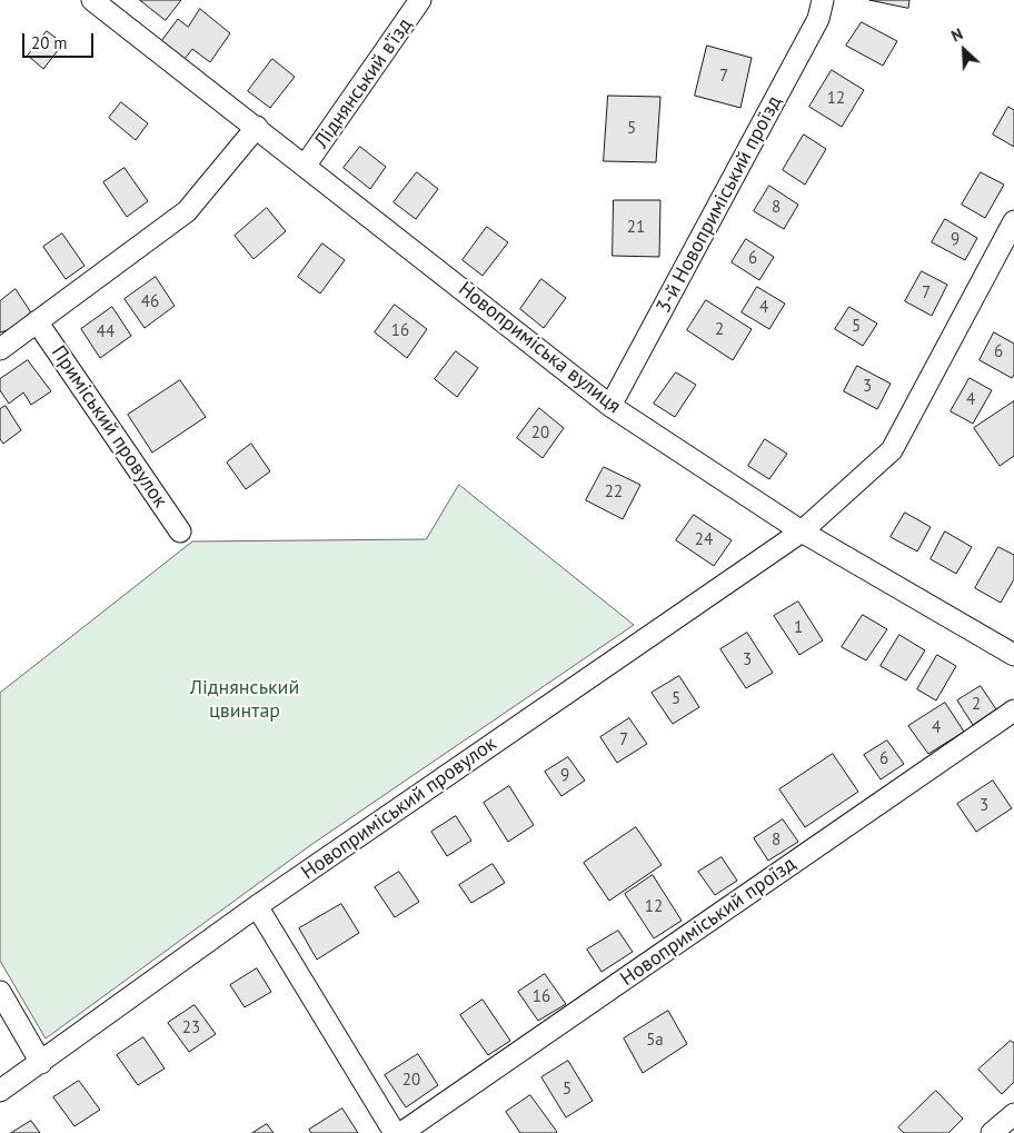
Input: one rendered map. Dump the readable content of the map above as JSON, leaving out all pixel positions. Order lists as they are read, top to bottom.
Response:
{
  "streets": {
    "street": [
      "Ліднянський в’їзд",
      "3-й Новоприміський проїзд",
      "Новоприміська вулиця",
      "Приміський провулок",
      "Новоприміський провулок",
      "Новоприміський проїзд"
    ]
  },
  "crossings": [
    ["Ліднянський в’їзд", "Новоприміська вулиця"],
    ["3-й Новоприміський проїзд", "Новоприміська вулиця"],
    ["Новоприміська вулиця", "Новоприміський провулок"]
  ],
  "parks": ["Ліднянський цвинтар"],
  "house_numbers": [
    "7",
    "12",
    "5",
    "8",
    "21",
    "9",
    "6",
    "7",
    "46",
    "4",
    "5",
    "2",
    "16",
    "44",
    "6",
    "3",
    "4",
    "20",
    "22",
    "24",
    "1",
    "3",
    "5",
    "2",
    "4",
    "7",
    "6",
    "9",
    "3",
    "8",
    "12",
    "16",
    "23",
    "5а",
    "20",
    "5"
  ],
  "scale_bar": "20 m",
  "north": "top left"
}
